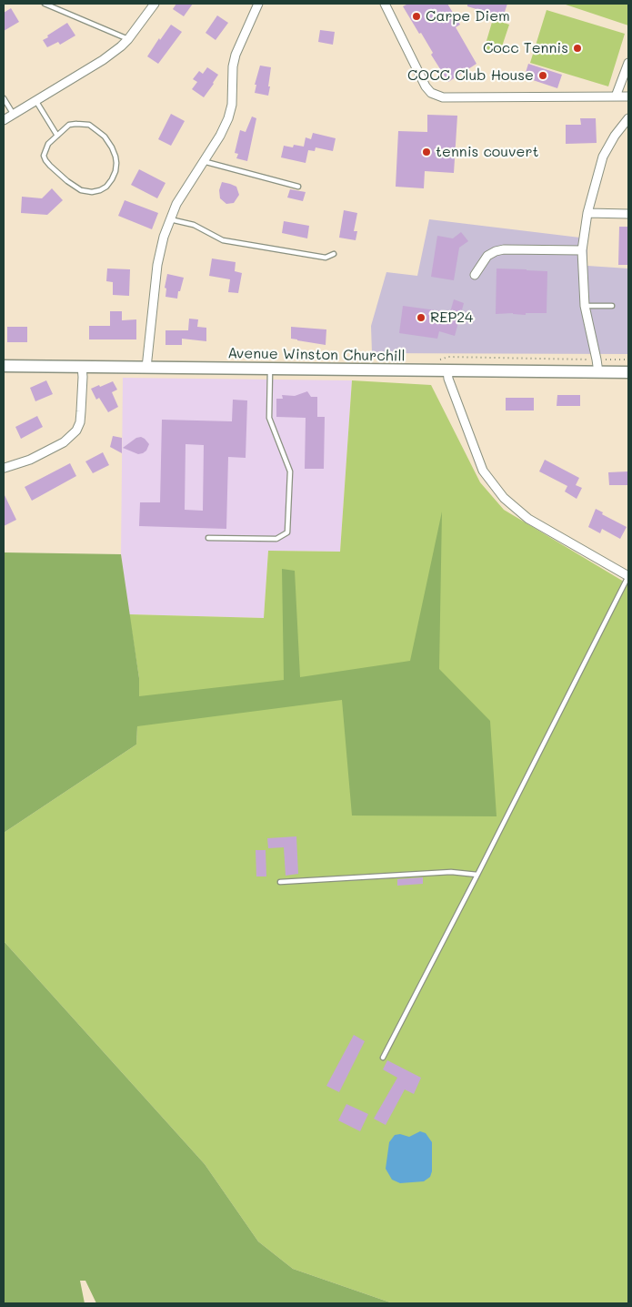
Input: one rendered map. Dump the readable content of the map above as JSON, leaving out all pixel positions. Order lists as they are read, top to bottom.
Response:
{
  "streets": {
    "main road": ["Avenue Winston Churchill"]
  },
  "places": [
    "Carpe Diem",
    "Cocc Tennis",
    "COCC Club House",
    "tennis couvert",
    "REP24"
  ]
}
